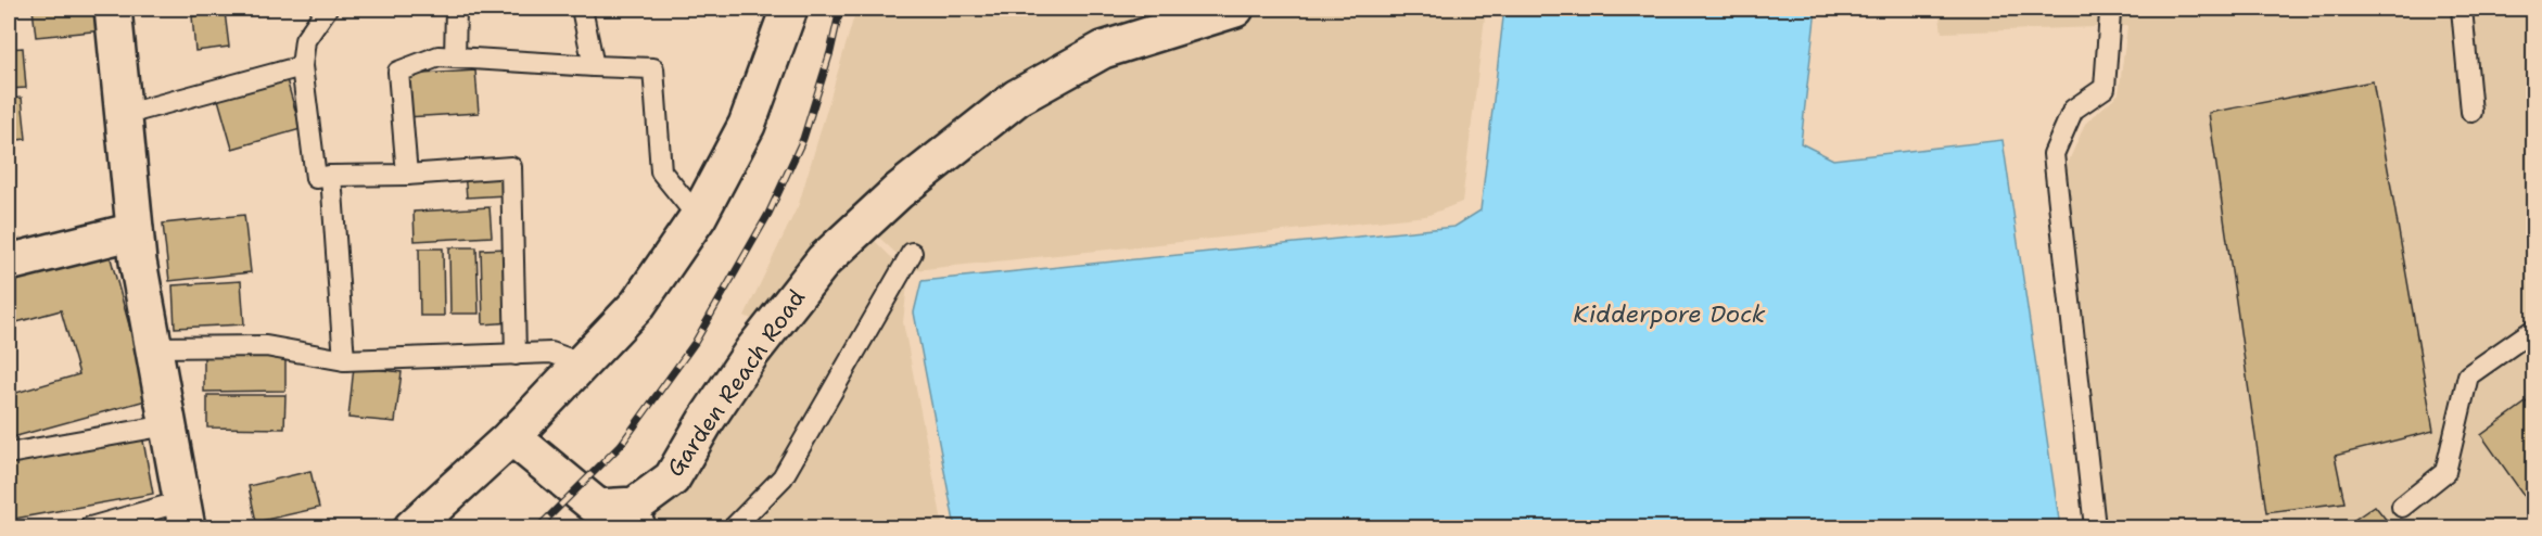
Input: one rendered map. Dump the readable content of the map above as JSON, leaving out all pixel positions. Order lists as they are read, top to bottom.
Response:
{
  "streets": {
    "street": ["Garden Reach Road"]
  },
  "water": ["Kidderpore Dock"]
}
